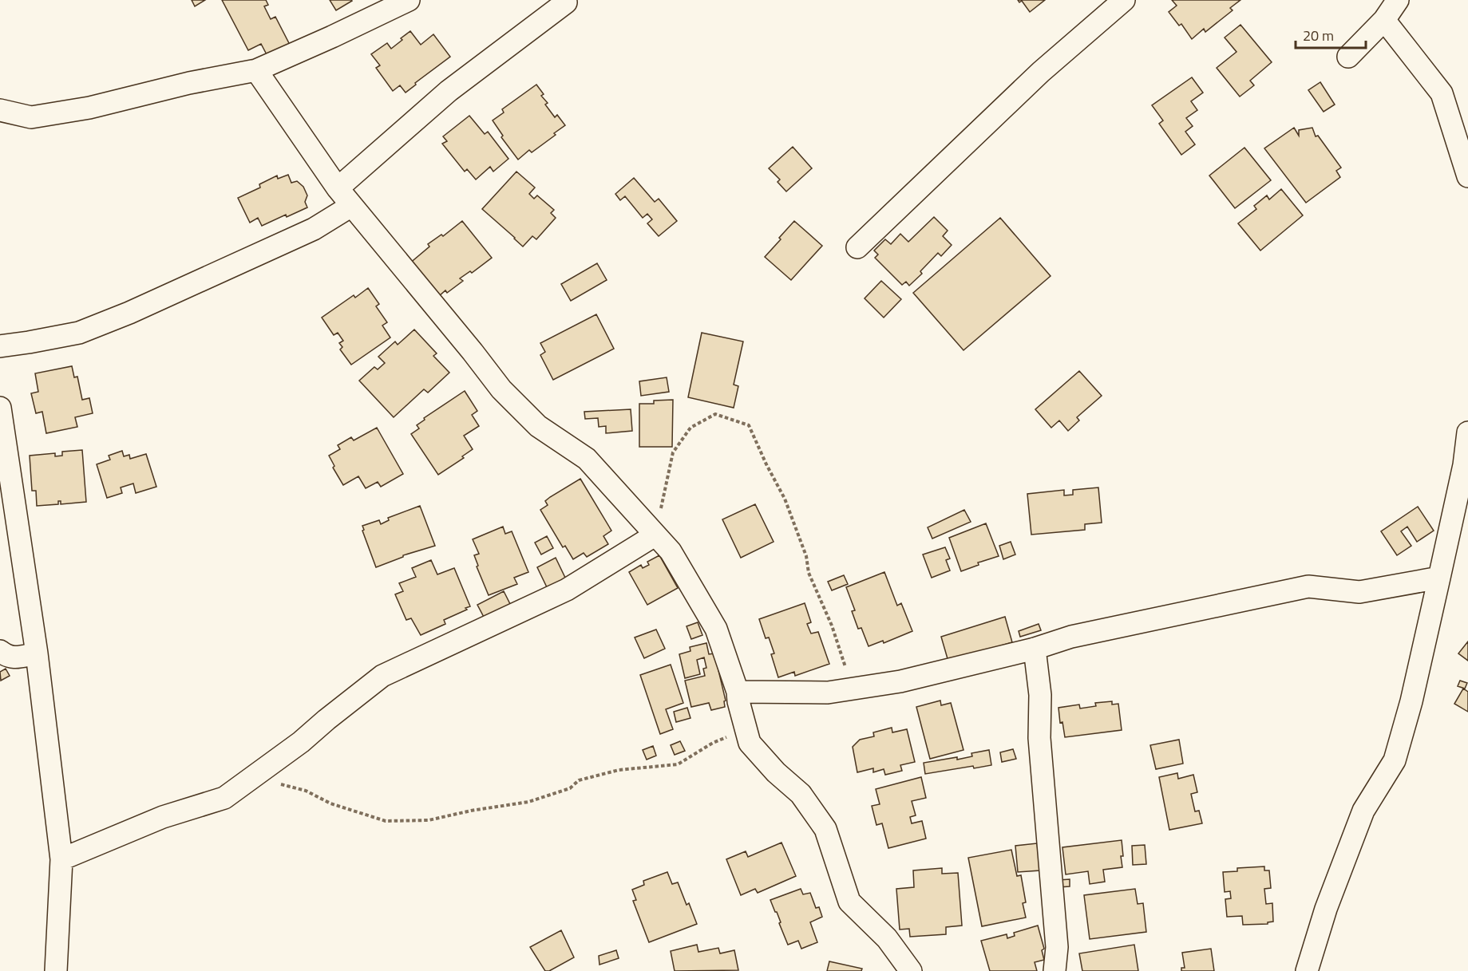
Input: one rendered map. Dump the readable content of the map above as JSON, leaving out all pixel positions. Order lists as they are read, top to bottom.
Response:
{
  "scale_bar": "20 m"
}
